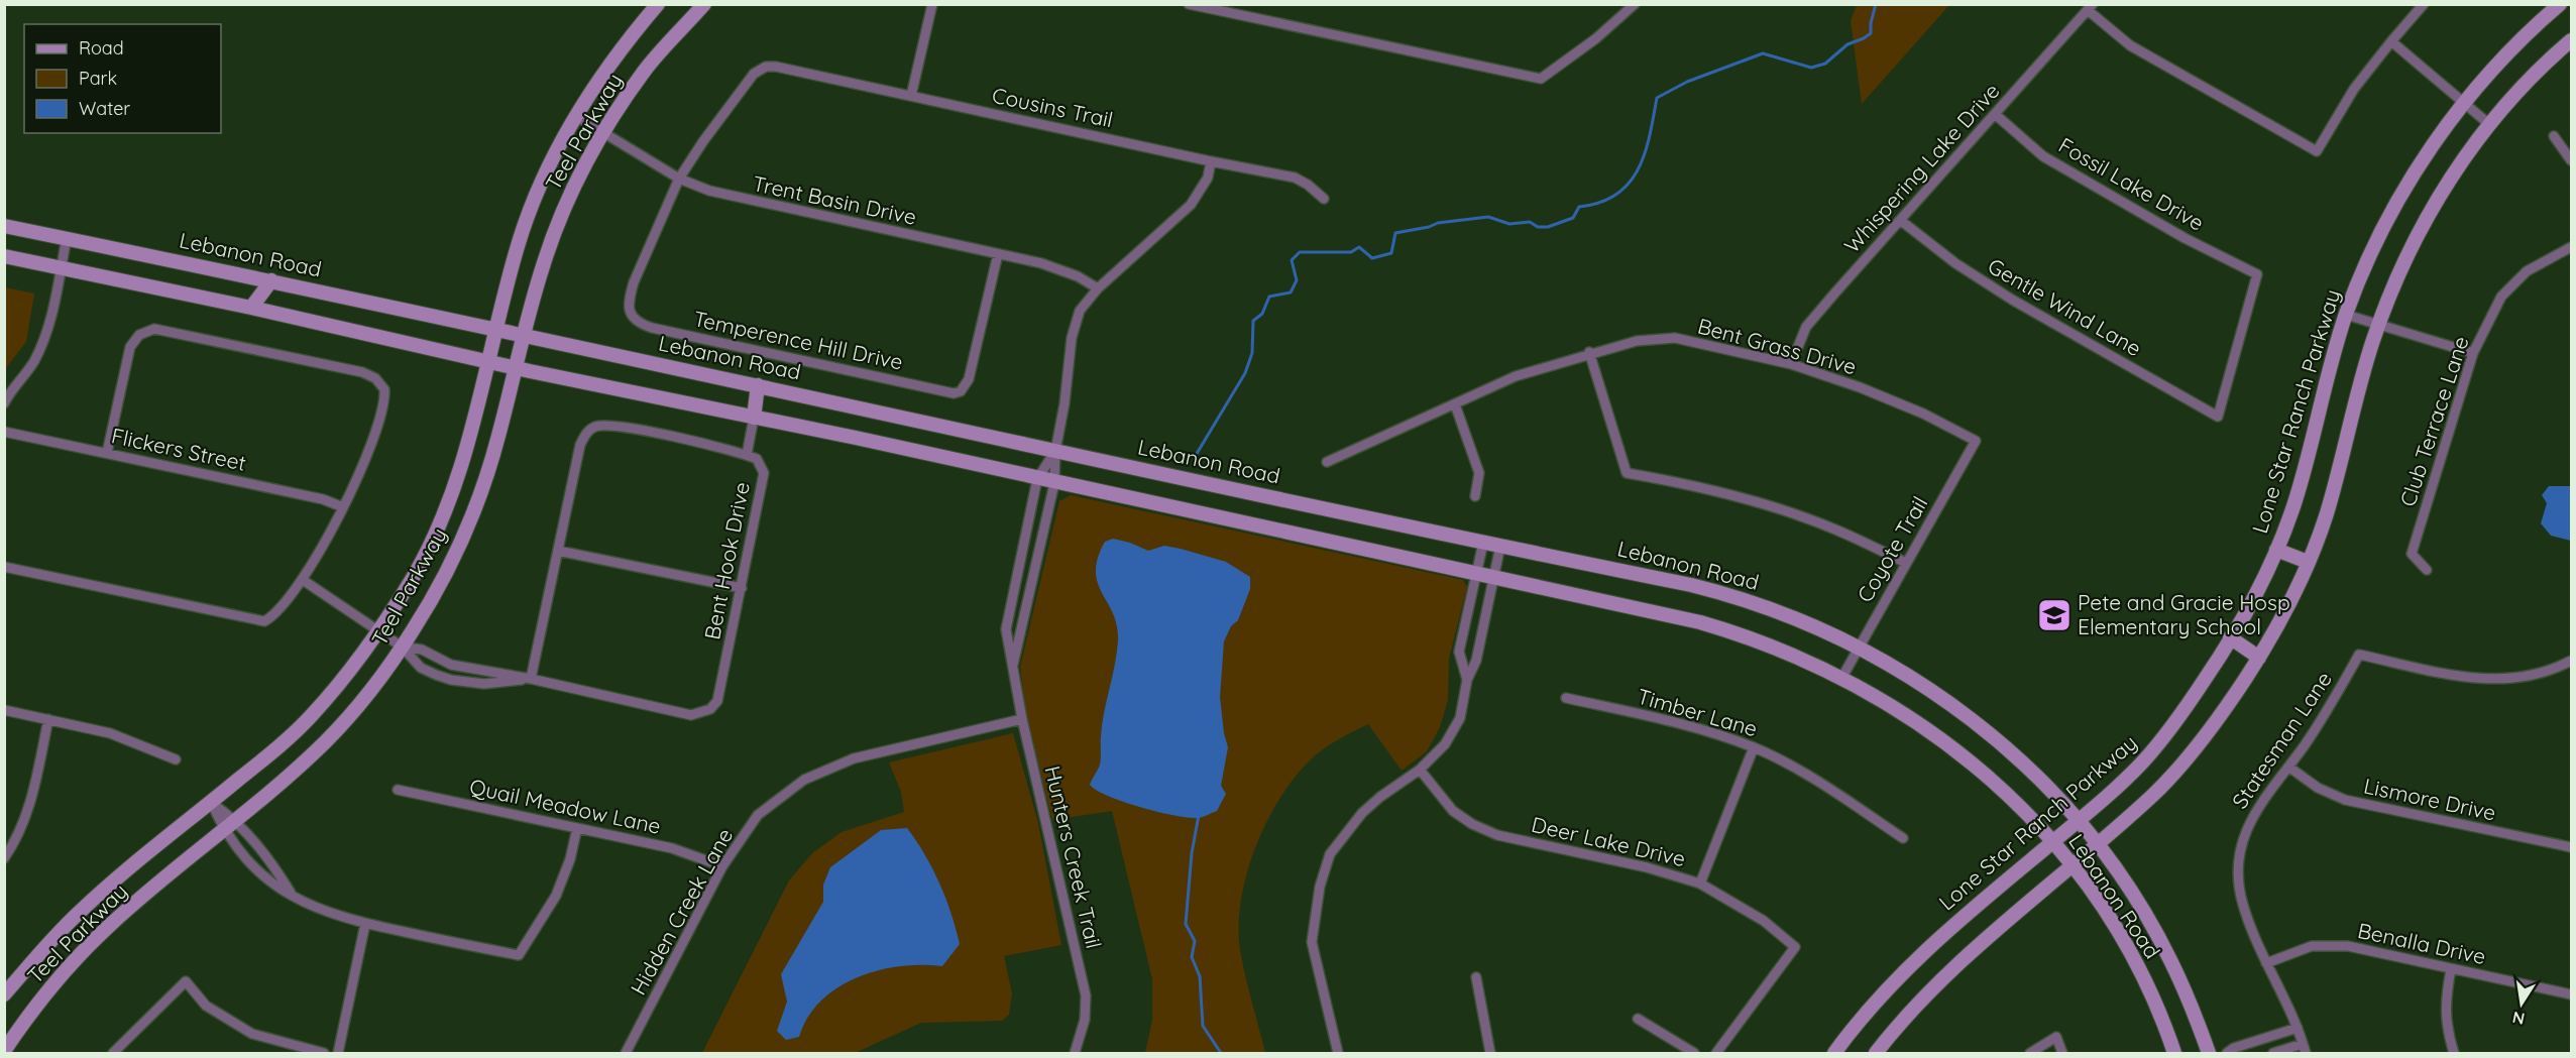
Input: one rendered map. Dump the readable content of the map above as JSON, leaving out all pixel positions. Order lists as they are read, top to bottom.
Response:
{
  "streets": {
    "main road": ["Teel Parkway", "Lebanon Road", "Lone Star Ranch Parkway"],
    "street": [
      "Cousins Trail",
      "Whispering Lake Drive",
      "Fossil Lake Drive",
      "Trent Basin Drive",
      "Gentle Wind Lane",
      "Temperence Hill Drive",
      "Bent Grass Drive",
      "Club Terrace Lane",
      "Flickers Street",
      "Coyote Trail",
      "Bent Hook Drive",
      "Timber Lane",
      "Statesman Lane",
      "Lismore Drive",
      "Quail Meadow Lane",
      "Deer Lake Drive",
      "Hunters Creek Trail",
      "Hidden Creek Lane",
      "Benalla Drive"
    ]
  },
  "crossings": [
    ["Cousins Trail", "Trent Basin Drive"],
    ["Cousins Trail", "Temperence Hill Drive"],
    ["Cousins Trail", "Hunters Creek Trail"],
    ["Teel Parkway", "Trent Basin Drive"],
    ["Teel Parkway", "Lebanon Road"],
    ["Whispering Lake Drive", "Fossil Lake Drive"],
    ["Whispering Lake Drive", "Gentle Wind Lane"],
    ["Whispering Lake Drive", "Bent Grass Drive"],
    ["Fossil Lake Drive", "Gentle Wind Lane"],
    ["Trent Basin Drive", "Temperence Hill Drive"],
    ["Trent Basin Drive", "Hunters Creek Trail"],
    ["Lebanon Road", "Lone Star Ranch Parkway"],
    ["Lebanon Road", "Coyote Trail"],
    ["Lebanon Road", "Hunters Creek Trail"],
    ["Bent Grass Drive", "Coyote Trail"],
    ["Statesman Lane", "Lismore Drive"],
    ["Statesman Lane", "Benalla Drive"],
    ["Quail Meadow Lane", "Hidden Creek Lane"],
    ["Hunters Creek Trail", "Hidden Creek Lane"]
  ],
  "places": {
    "school or university": ["Pete and Gracie Hosp Elementary School"]
  },
  "legend": ["Road", "Park", "Water"],
  "north": "bottom"
}
